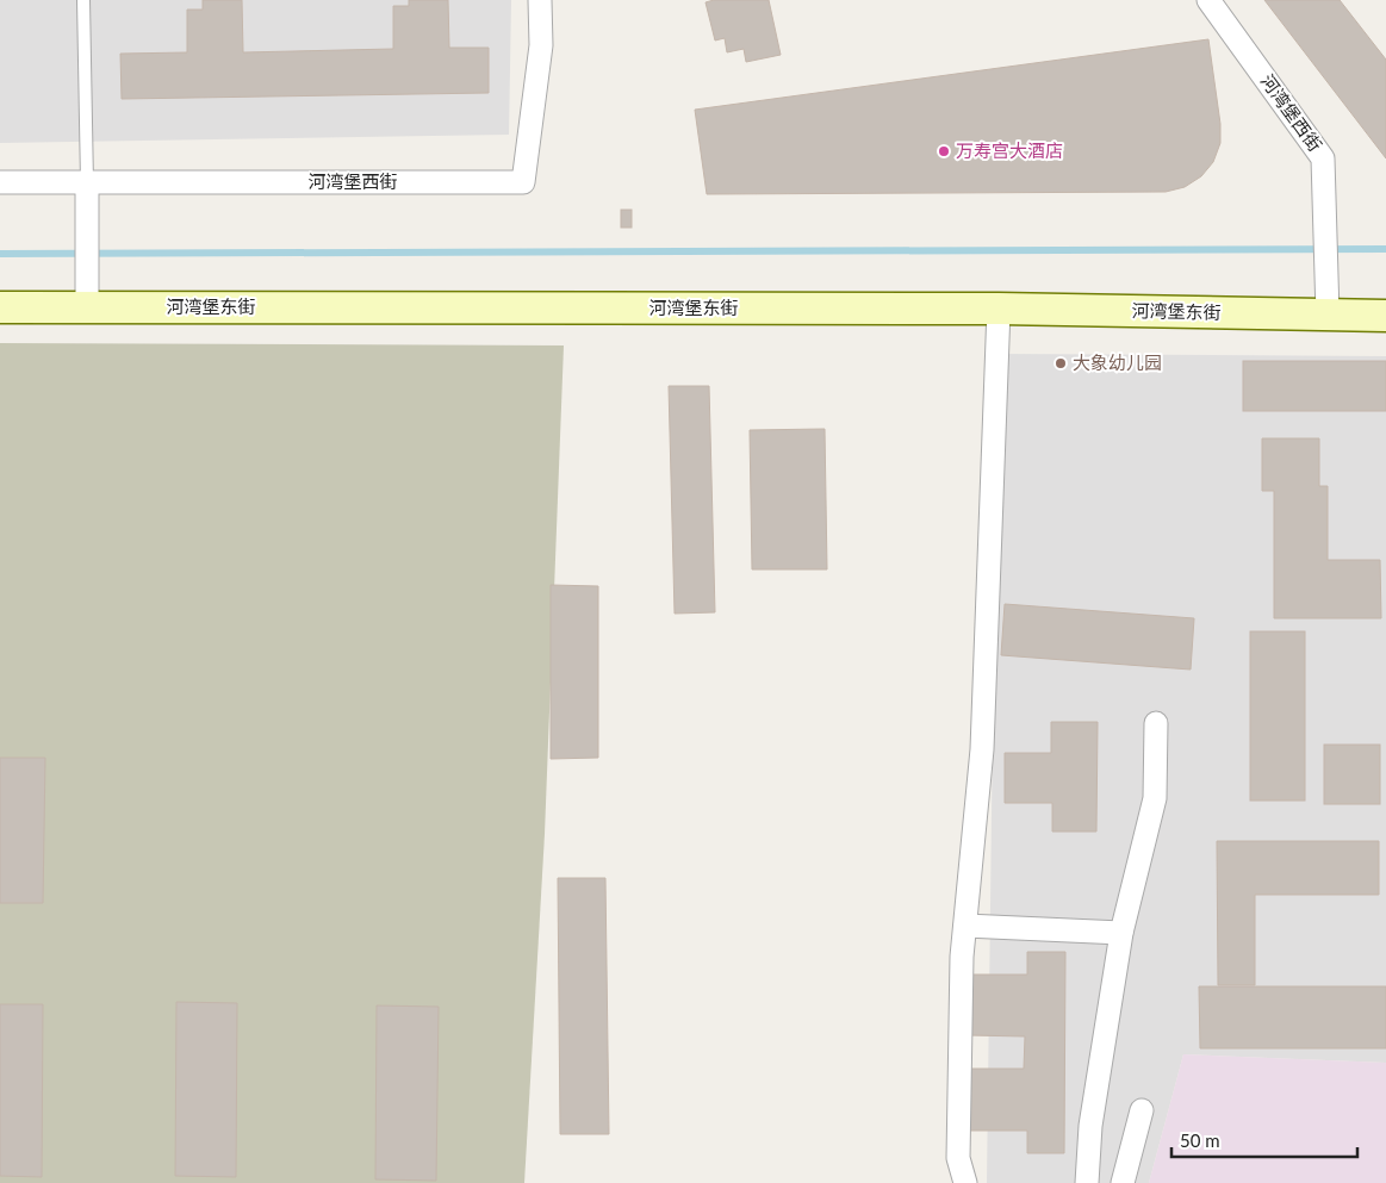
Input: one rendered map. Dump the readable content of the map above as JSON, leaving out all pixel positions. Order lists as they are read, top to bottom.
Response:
{
  "streets": {
    "street": ["河湾堡西街", "河湾堡东街"]
  },
  "crossings": [
    ["河湾堡西街", "河湾堡东街"]
  ],
  "places": ["万寿宫大酒店", "大象幼儿园"],
  "scale_bar": "50 m"
}
